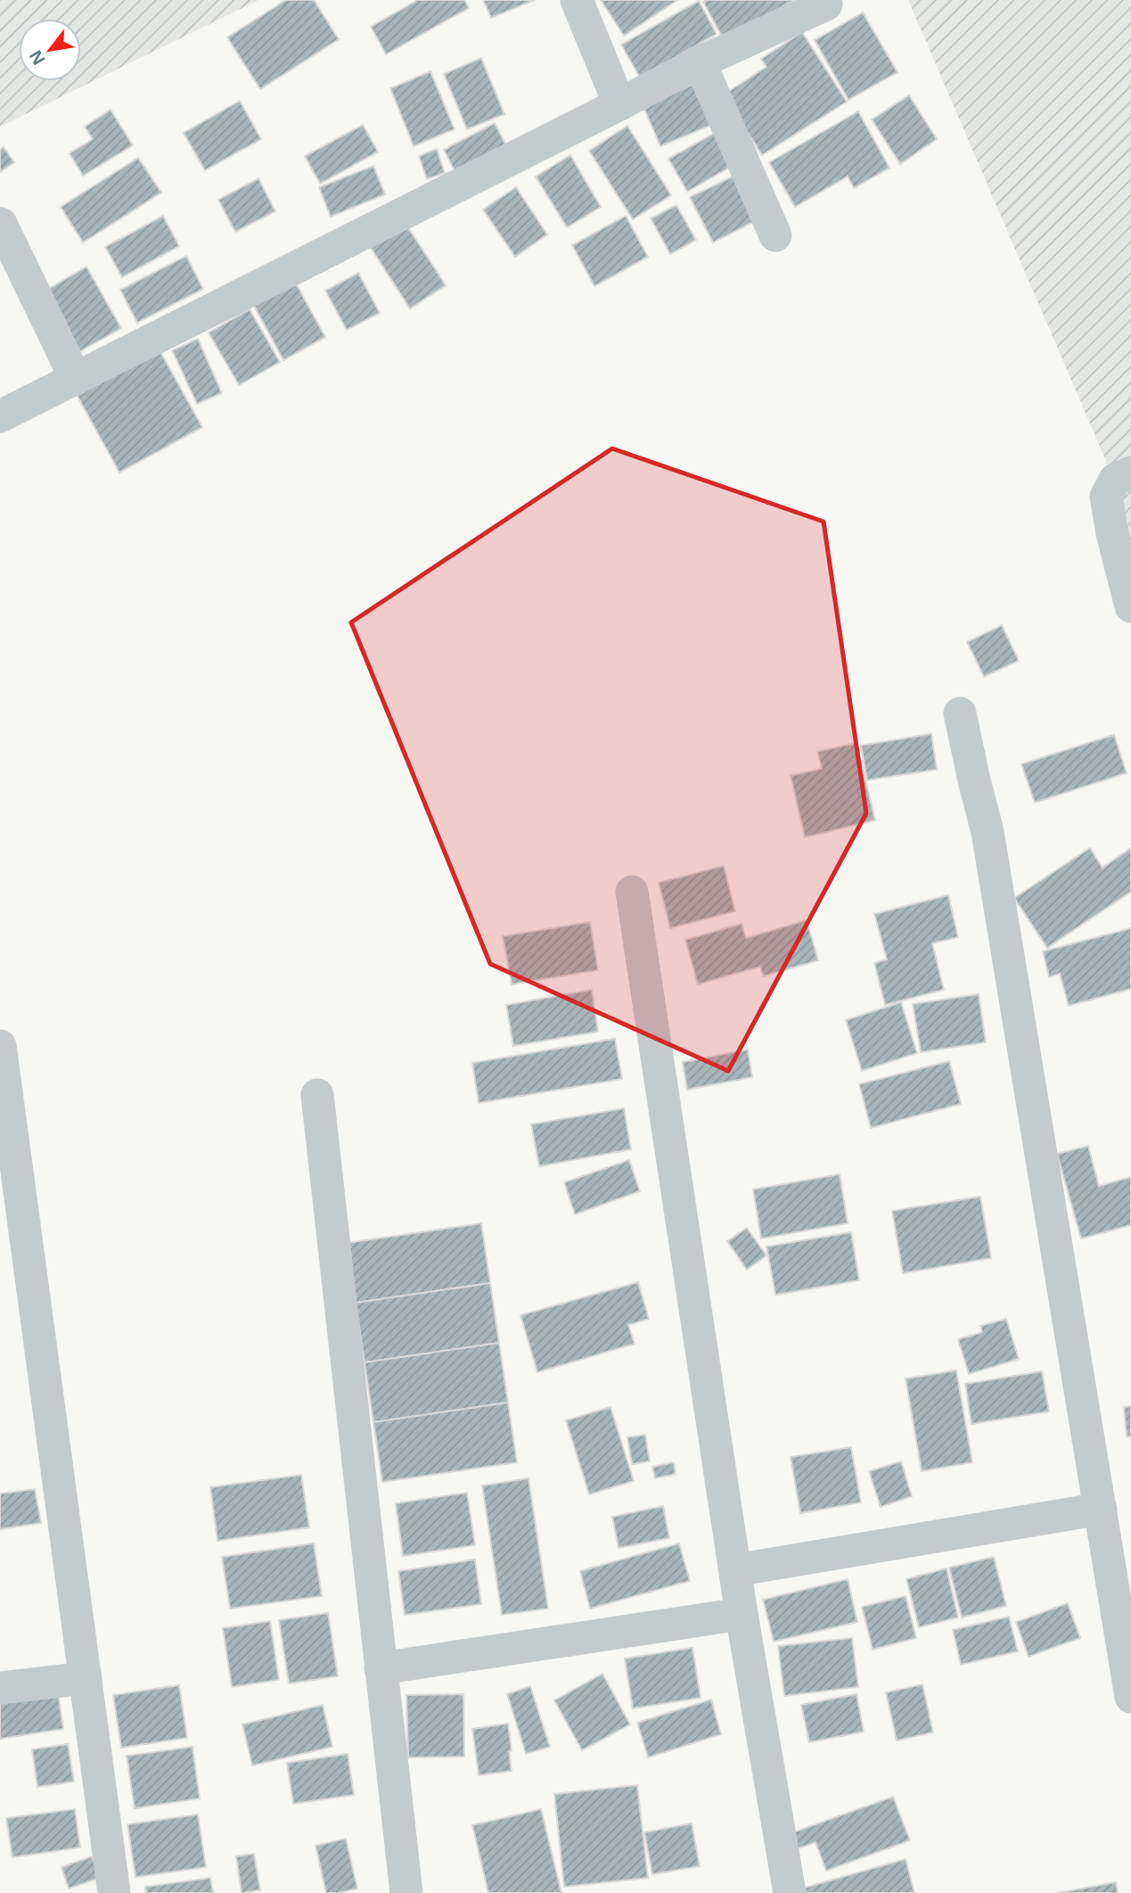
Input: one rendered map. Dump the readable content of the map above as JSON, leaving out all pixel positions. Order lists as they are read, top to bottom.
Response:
{
  "north": "bottom left"
}
